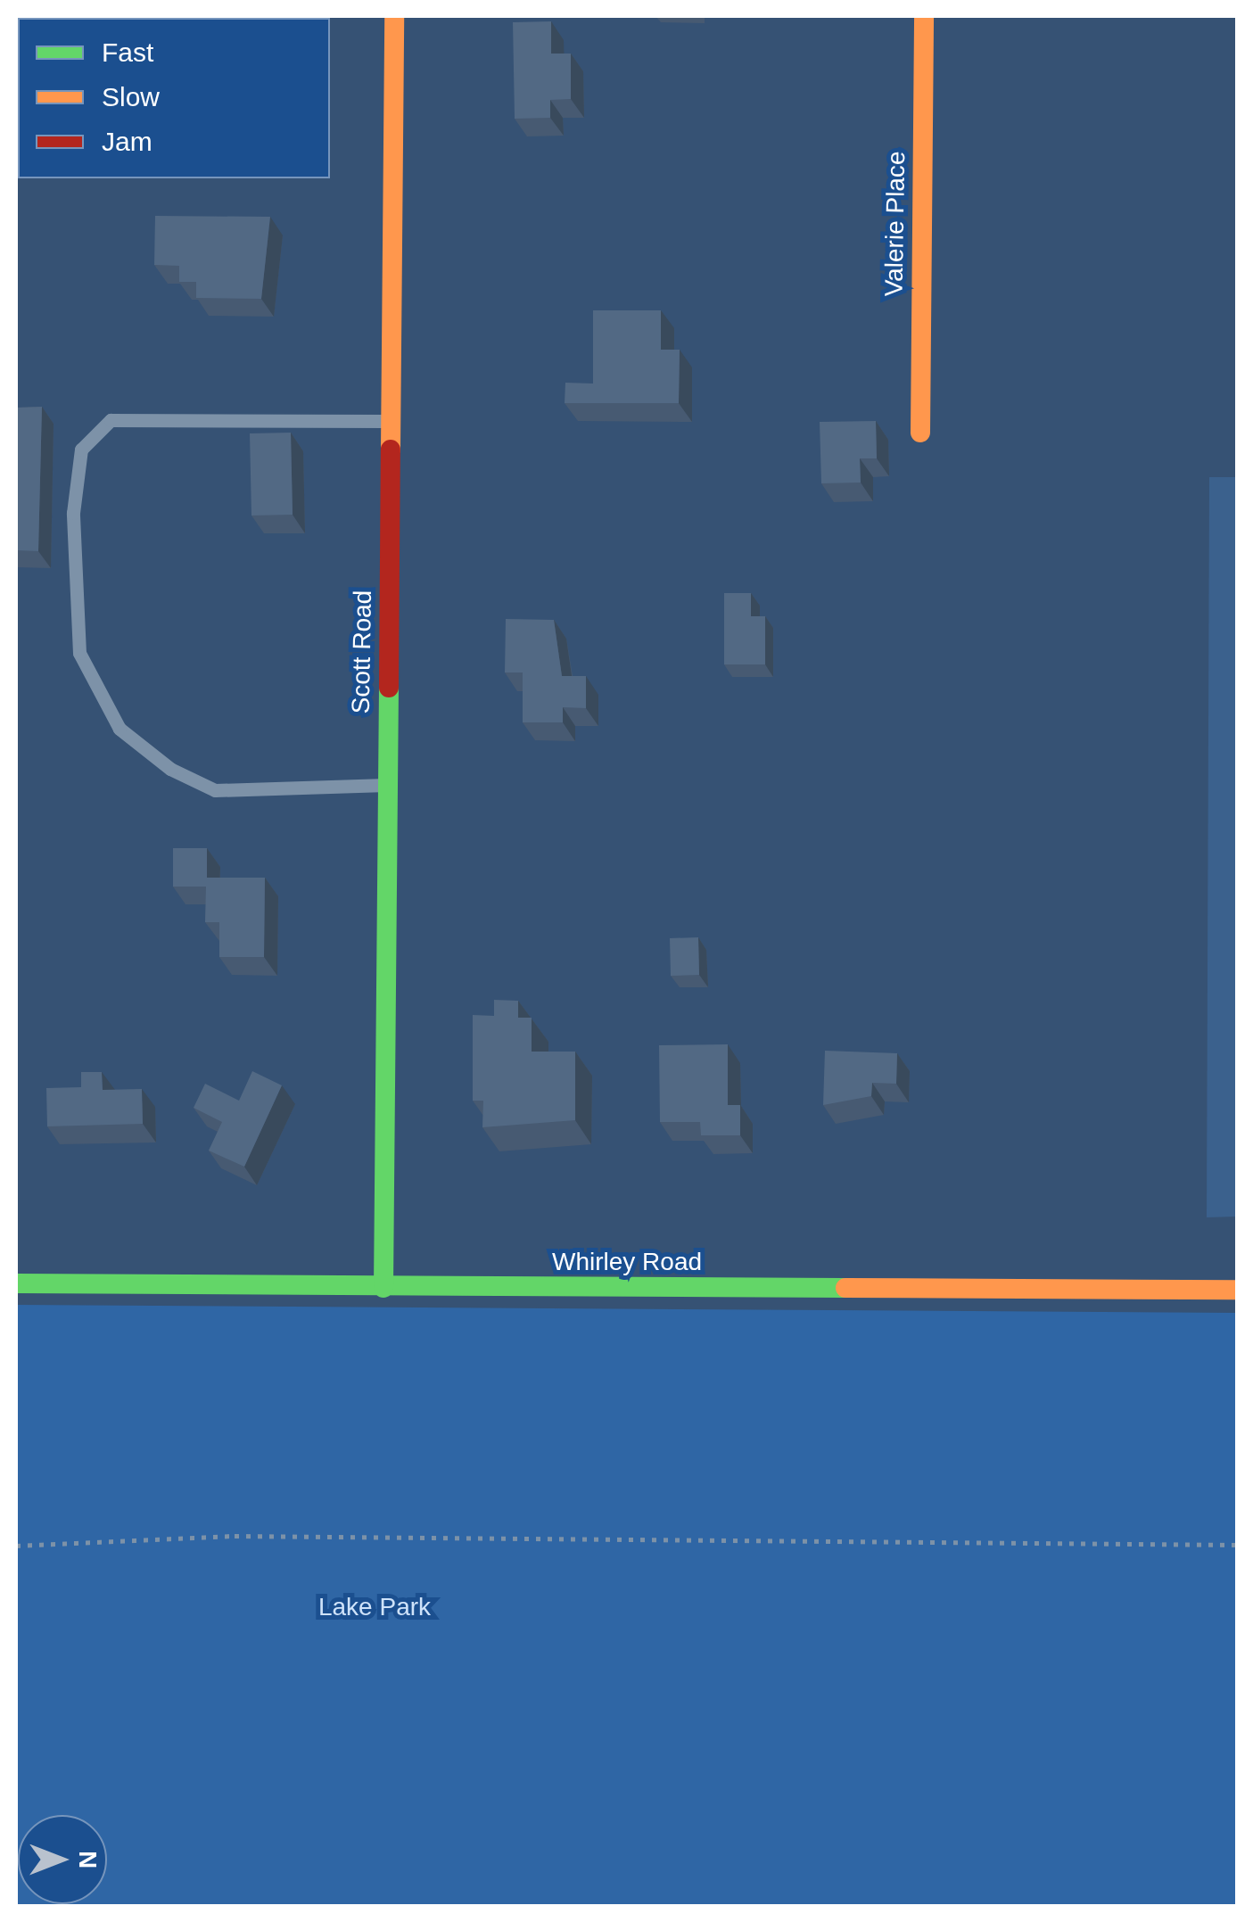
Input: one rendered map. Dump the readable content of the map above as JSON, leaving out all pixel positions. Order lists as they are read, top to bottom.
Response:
{
  "streets": {
    "street": ["Valerie Place", "Scott Road", "Whirley Road"]
  },
  "crossings": [
    ["Scott Road", "Whirley Road"]
  ],
  "parks": ["Lake Park"],
  "legend": ["Fast", "Slow", "Jam"],
  "north": "right"
}
